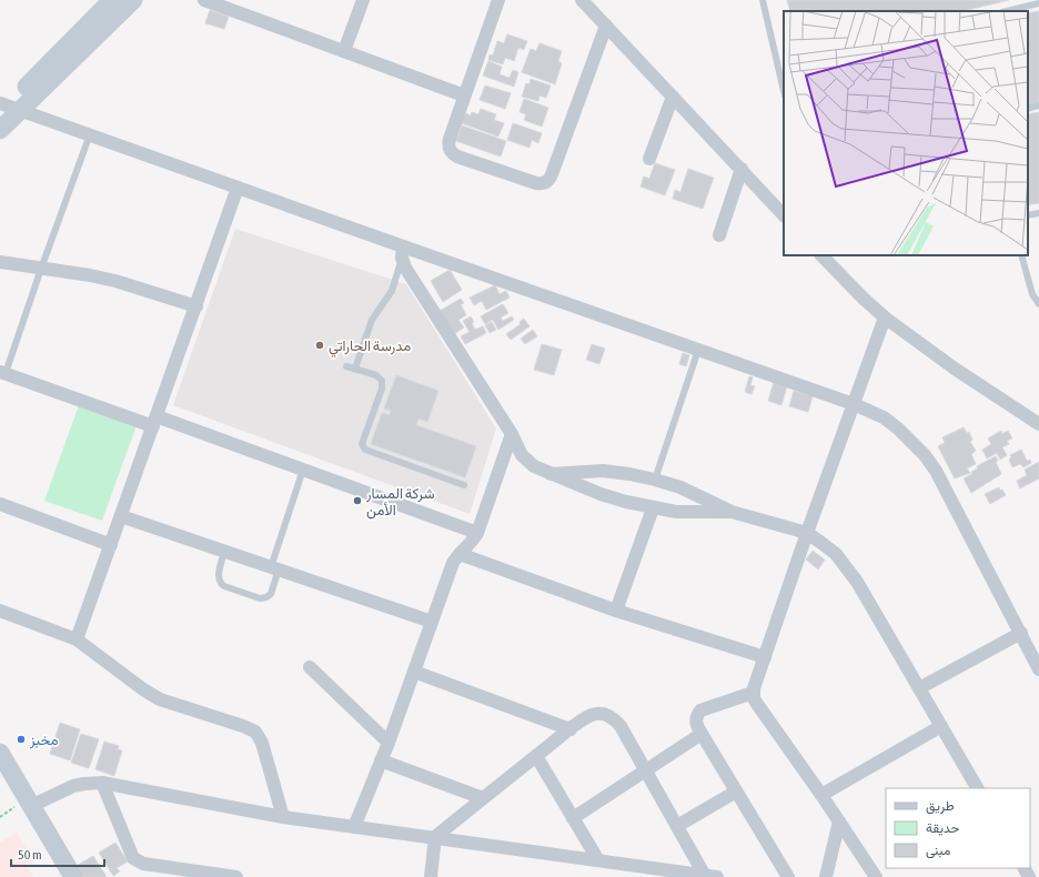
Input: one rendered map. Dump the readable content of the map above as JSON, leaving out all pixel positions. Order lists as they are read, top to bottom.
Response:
{
  "places": ["مدرسة الحاراتي", "شركة المسار الأمن", "مخبز"],
  "legend": ["طريق", "حديقة", "مبنى"],
  "scale_bar": "50 m"
}
